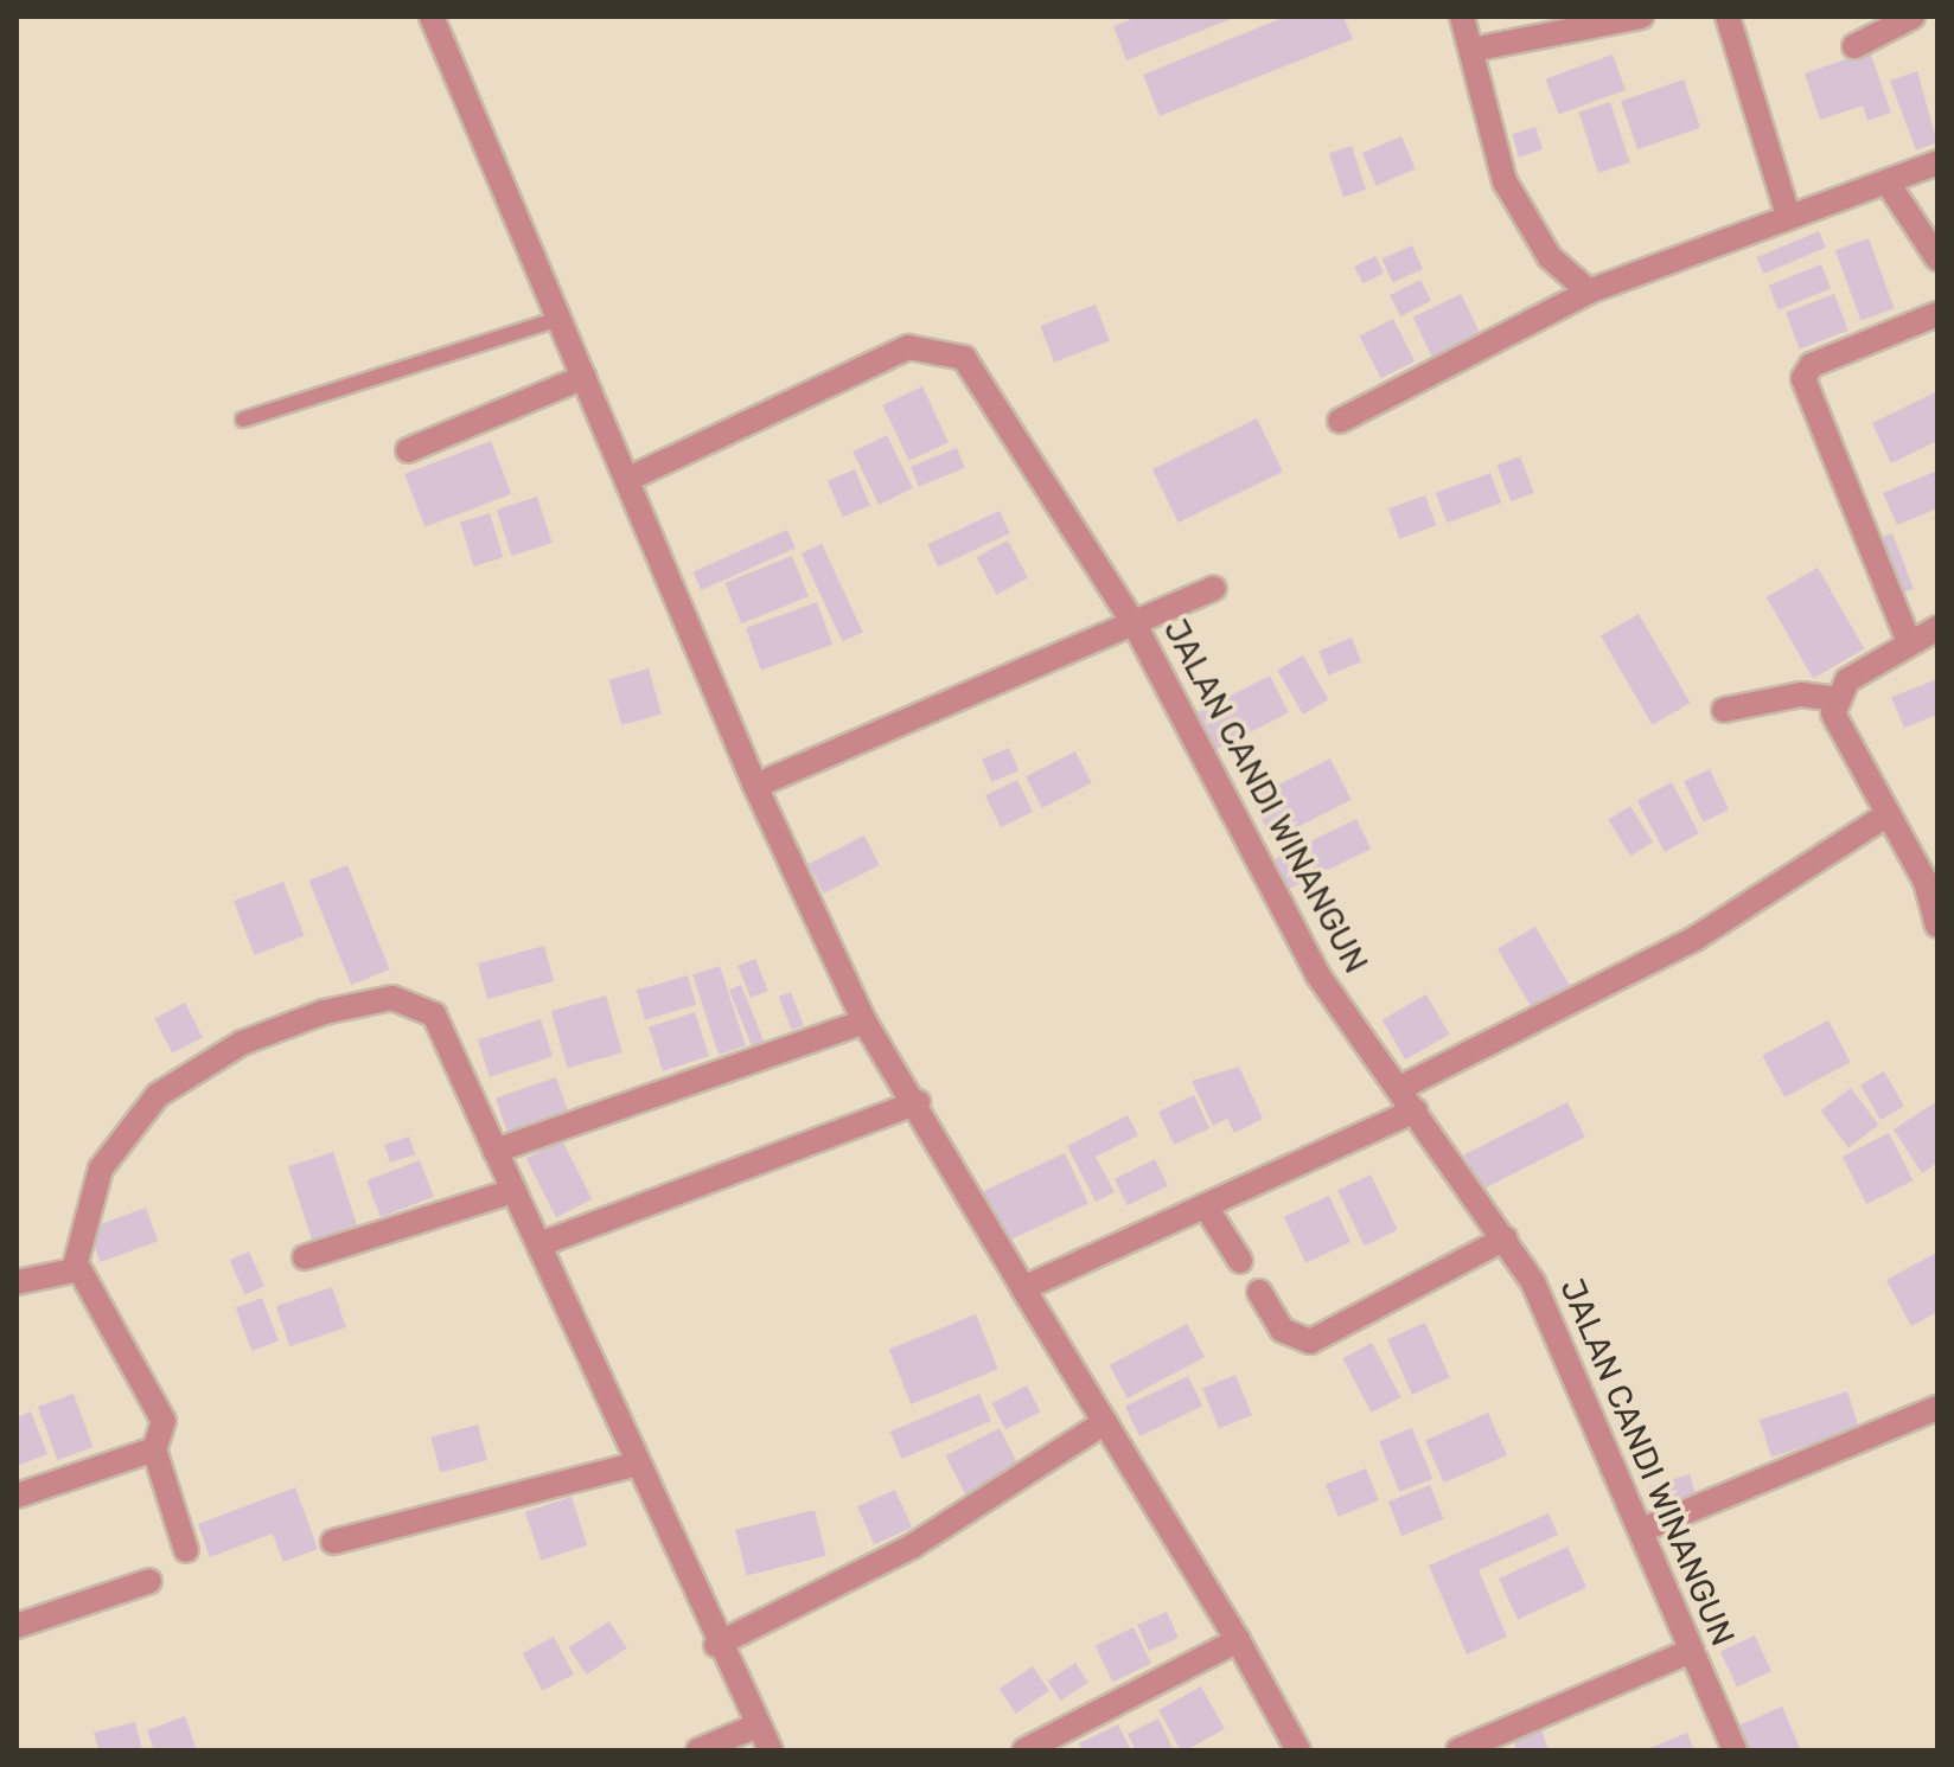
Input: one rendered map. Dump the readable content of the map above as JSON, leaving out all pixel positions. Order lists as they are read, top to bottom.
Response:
{
  "streets": {
    "street": ["JALAN CANDI WINANGUN"]
  }
}
